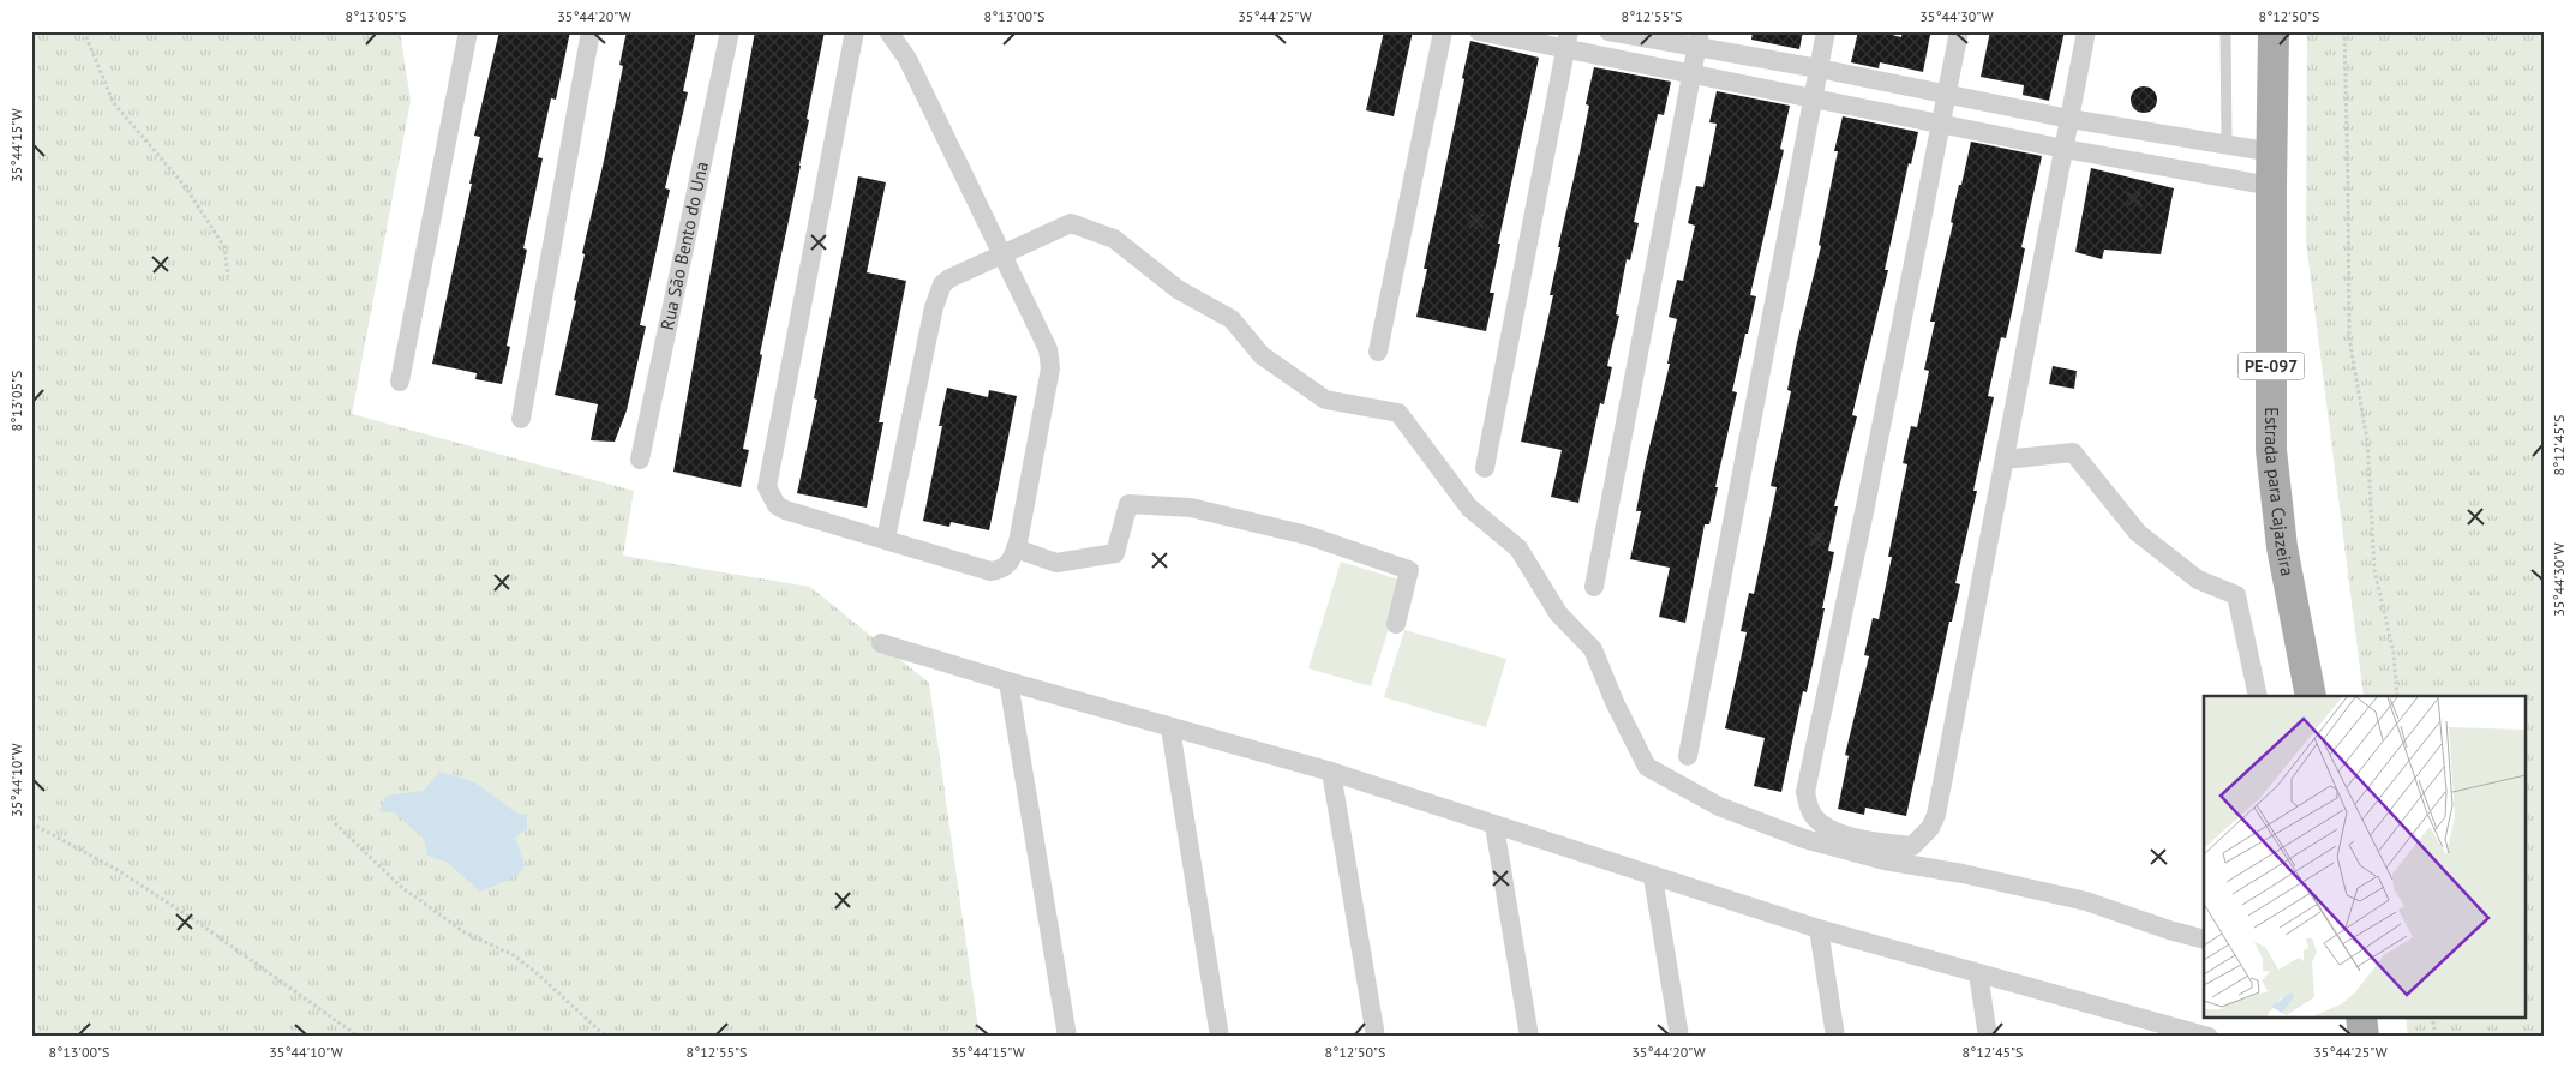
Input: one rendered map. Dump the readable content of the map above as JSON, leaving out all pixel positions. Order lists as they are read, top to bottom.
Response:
{
  "streets": {
    "main road": ["PE-097", "Estrada para Cajazeira"],
    "street": ["Rua São Bento do Una"]
  },
  "coordinates": [
    "8°13'05\"S",
    "35°44'20\"W",
    "8°13'00\"S",
    "35°44'25\"W",
    "8°12'55\"S",
    "35°44'30\"W",
    "8°12'50\"S",
    "35°44'15\"W",
    "8°12'45\"S",
    "35°44'10\"W"
  ]
}
